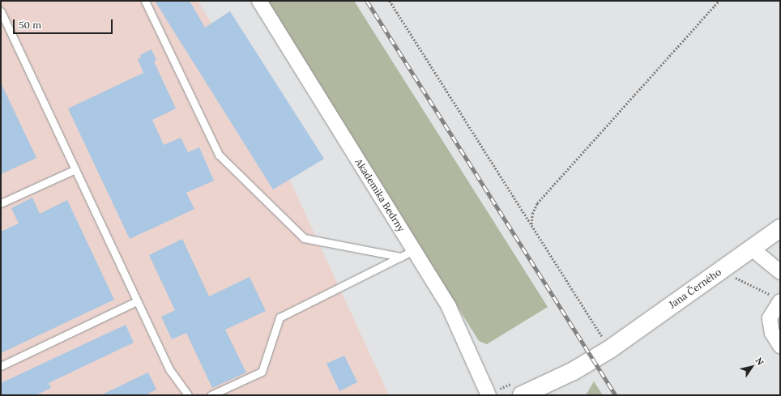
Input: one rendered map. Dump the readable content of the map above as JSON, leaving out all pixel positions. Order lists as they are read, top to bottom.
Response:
{
  "streets": {
    "street": ["Akademika Bedrny", "Jana Černého"]
  },
  "scale_bar": "50 m",
  "north": "top right"
}
